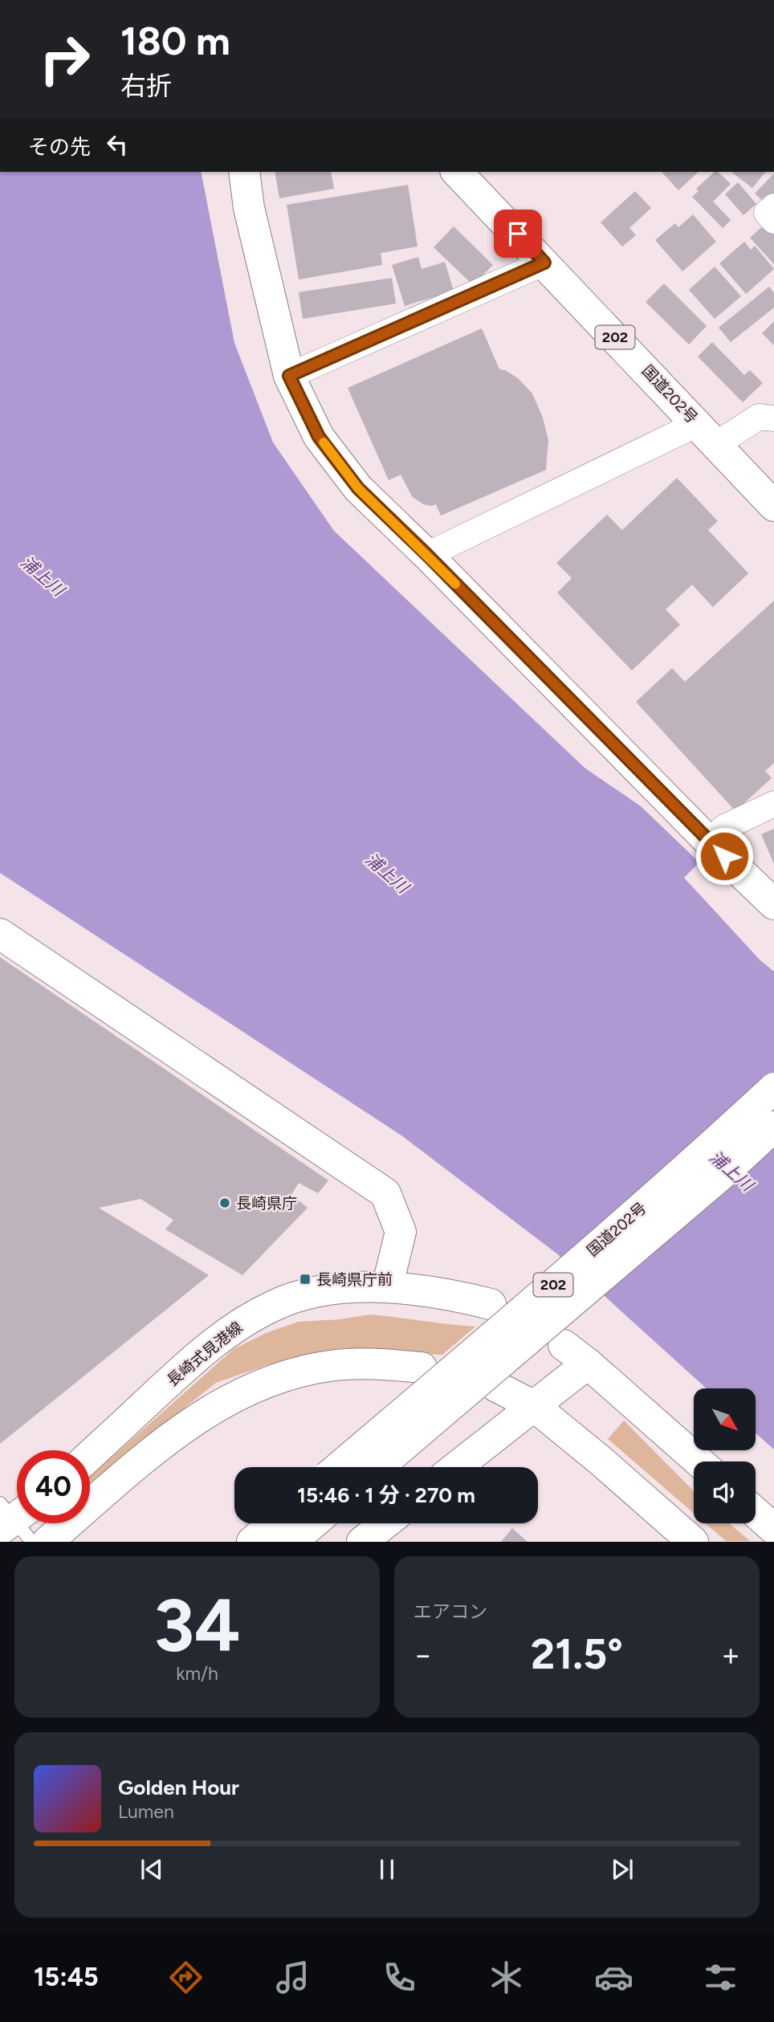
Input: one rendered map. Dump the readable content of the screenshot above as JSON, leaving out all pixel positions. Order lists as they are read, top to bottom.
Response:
{
  "streets": {
    "main road": ["202", "国道202号", "長崎式見港線"]
  },
  "water": ["浦上川"],
  "places": {
    "other": ["長崎県庁"],
    "transit": ["長崎県庁前"]
  },
  "north": "bottom right",
  "page": {
    "turn": ["180 m", "右折"],
    "then": "その先",
    "limit": "40",
    "trip": "15:46 · 1 分 · 270 m",
    "tile": [
      ["34", "km/h"],
      "エアコン"
    ],
    "heat": ["−", "21.5°", "+"],
    "song": ["Golden Hour", "Lumen"],
    "tabs": "15:45"
  }
}
